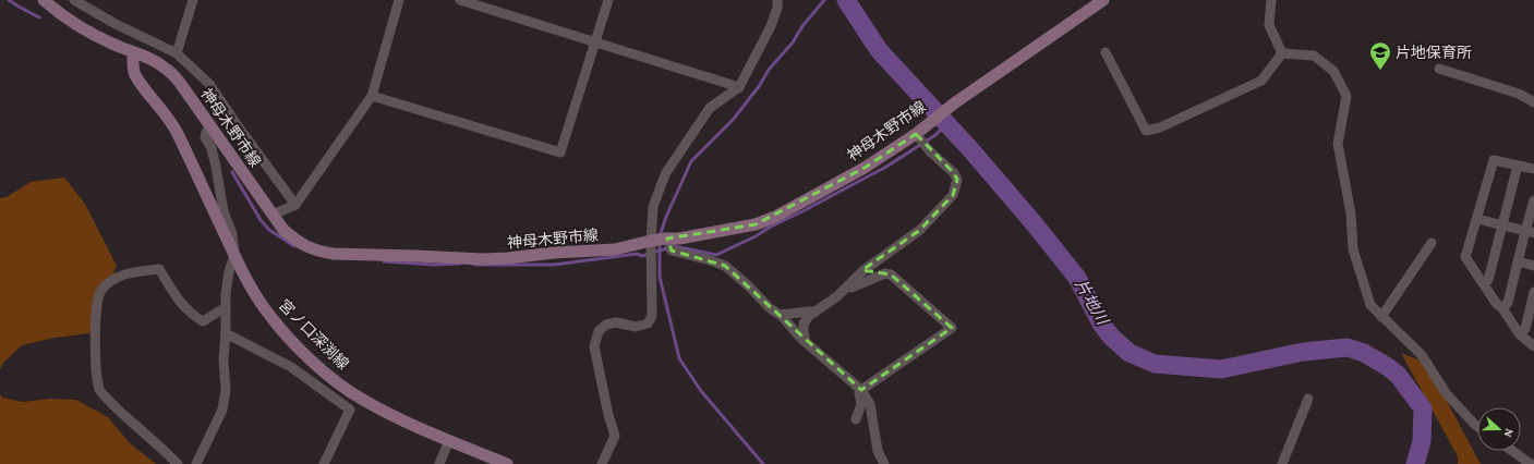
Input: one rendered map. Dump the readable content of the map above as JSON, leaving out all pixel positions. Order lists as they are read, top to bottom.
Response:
{
  "streets": {
    "main road": ["神母木野市線", "宮ノ口深渕線"]
  },
  "crossings": [
    ["神母木野市線", "宮ノ口深渕線"]
  ],
  "water": ["片地川"],
  "places": {
    "school or university": ["片地保育所"]
  },
  "north": "right"
}
